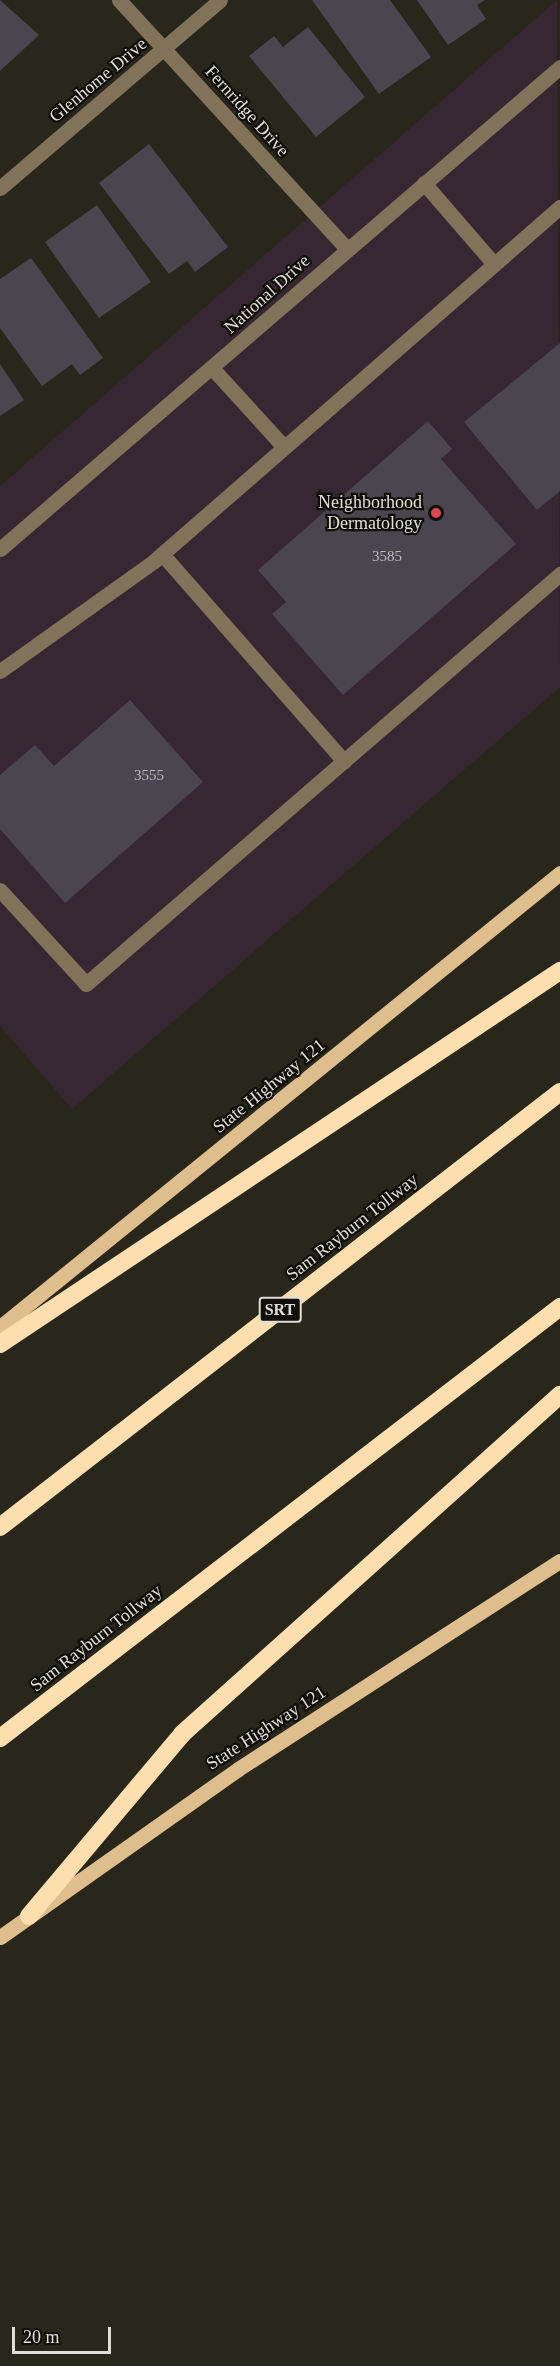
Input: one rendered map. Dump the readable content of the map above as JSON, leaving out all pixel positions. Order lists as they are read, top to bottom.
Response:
{
  "streets": {
    "highway": ["Sam Rayburn Tollway", "SRT"],
    "main road": ["State Highway 121"],
    "street": ["Glenhome Drive", "Fernridge Drive", "National Drive"]
  },
  "crossings": [
    ["Glenhome Drive", "Fernridge Drive"],
    ["Fernridge Drive", "National Drive"]
  ],
  "places": ["Neighborhood Dermatology"],
  "house_numbers": ["3585", "3555"],
  "scale_bar": "20 m"
}
